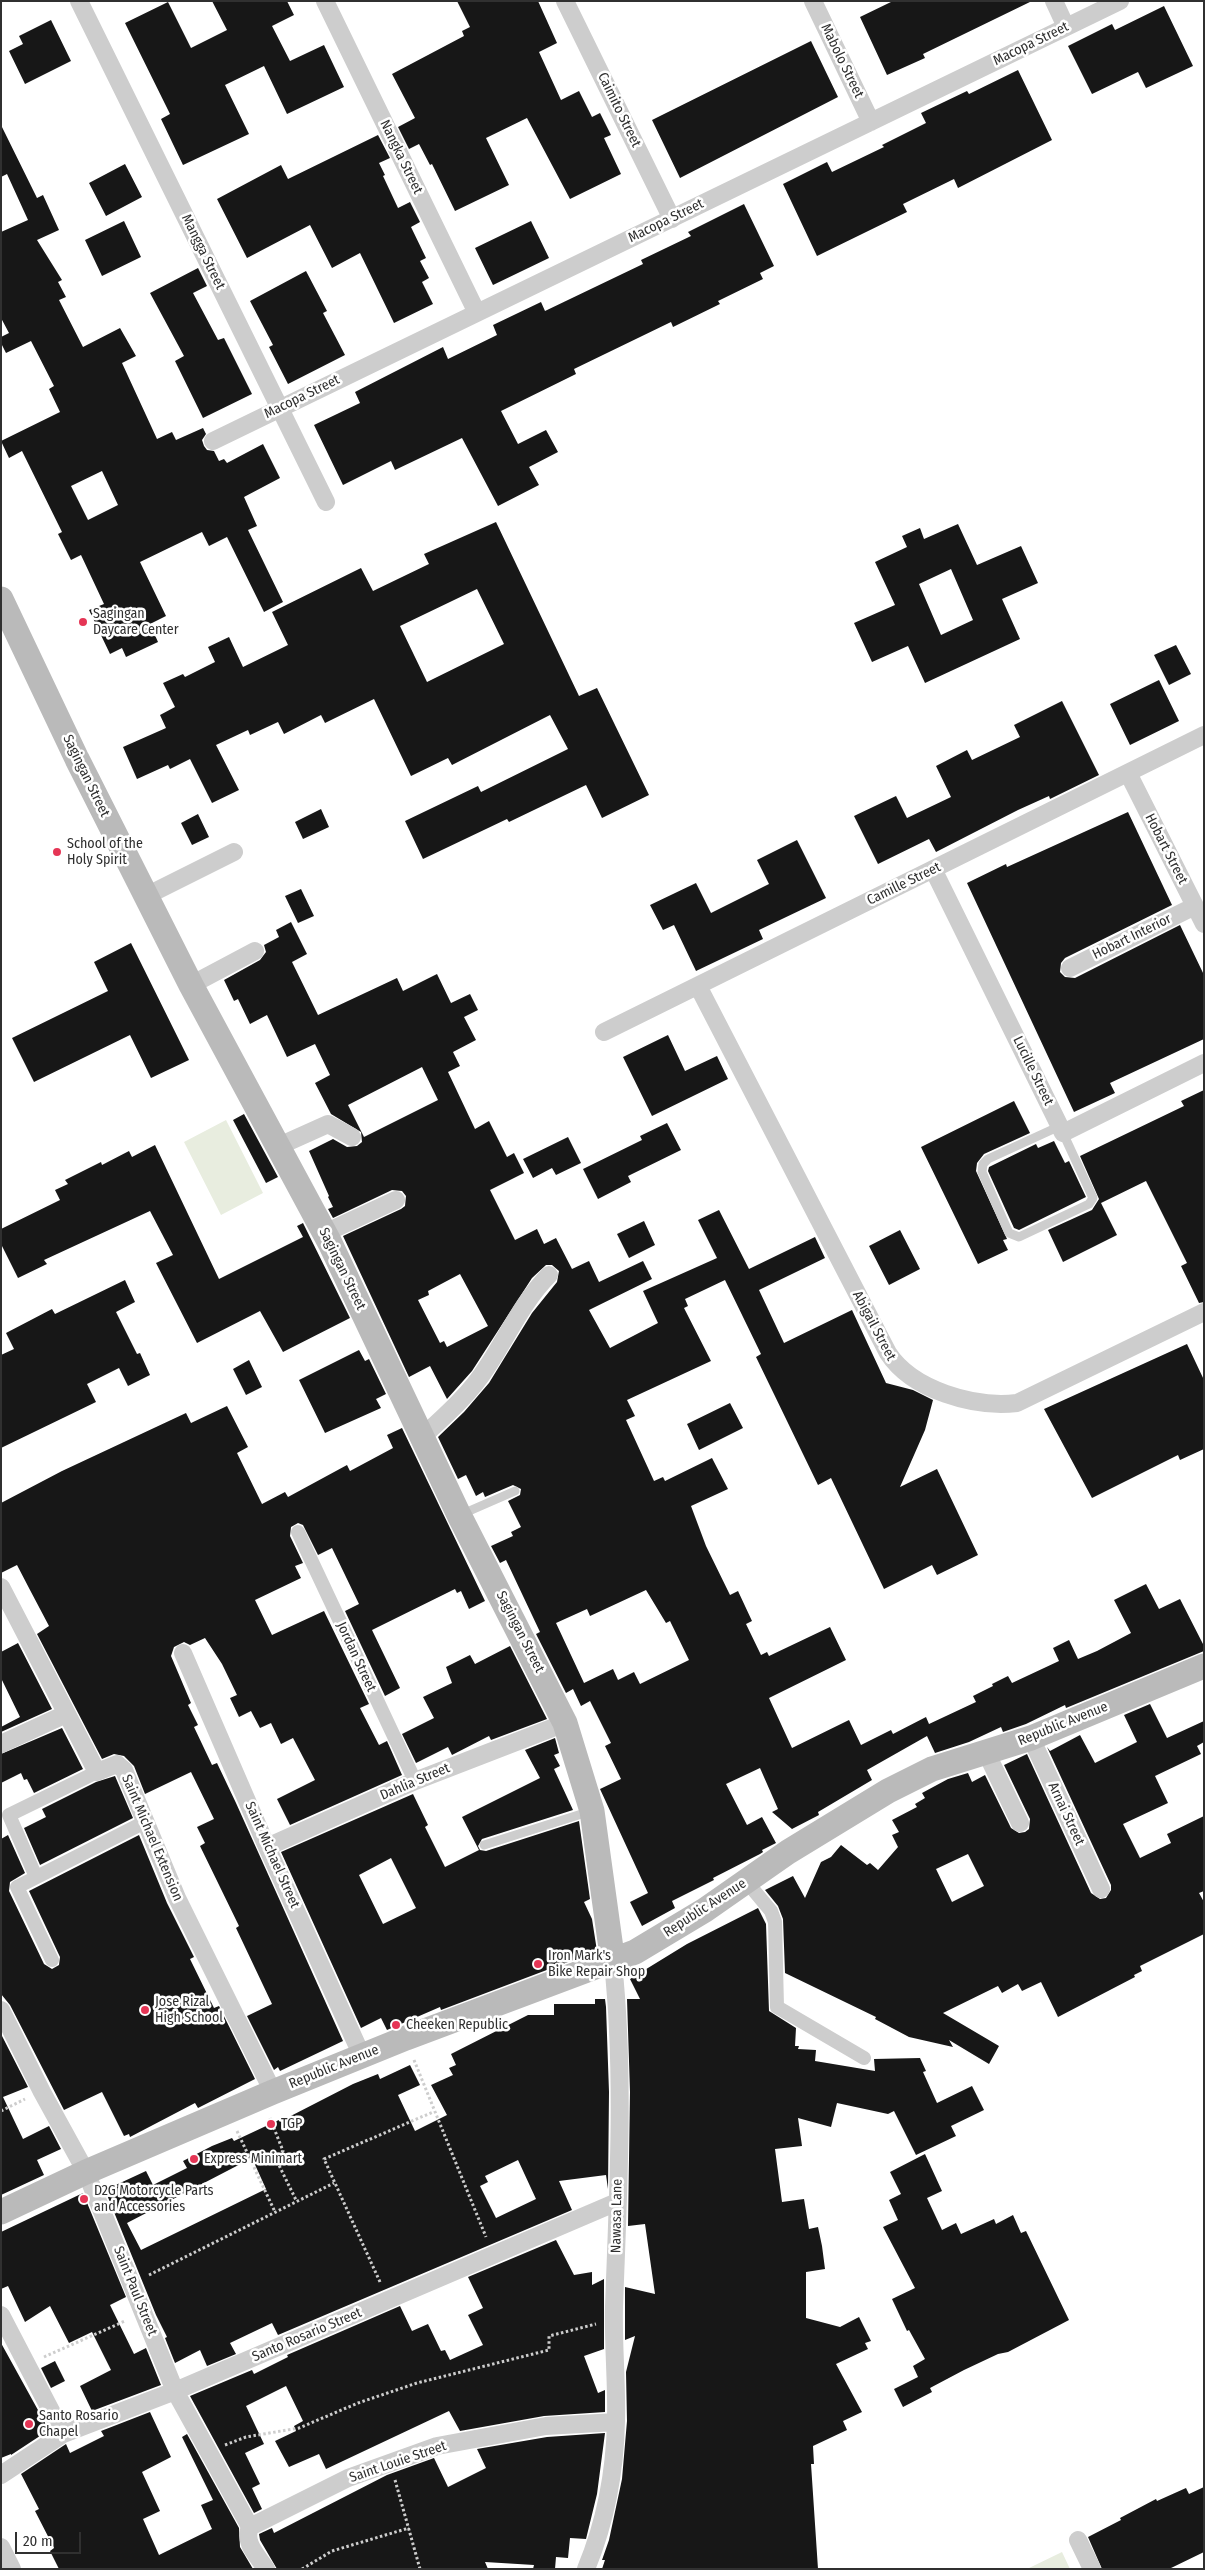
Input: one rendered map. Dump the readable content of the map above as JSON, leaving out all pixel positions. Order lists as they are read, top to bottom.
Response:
{
  "streets": {
    "main road": ["Sagingan Street", "Republic Avenue"],
    "street": [
      "Macopa Street",
      "Mabolo Street",
      "Caimito Street",
      "Nangka Street",
      "Mangga Street",
      "Hobart Street",
      "Camille Street",
      "Hobart Interior",
      "Lucille Street",
      "Abigail Street",
      "Jordan Street",
      "Dahlia Street",
      "Arnai Street",
      "Saint Michael Extension",
      "Saint Michael Street",
      "Nawasa Lane",
      "Saint Paul Street",
      "Santo Rosario Street",
      "Saint Louie Street"
    ]
  },
  "crossings": [
    ["Macopa Street", "Mabolo Street"],
    ["Macopa Street", "Caimito Street"],
    ["Macopa Street", "Nangka Street"],
    ["Macopa Street", "Mangga Street"],
    ["Sagingan Street", "Republic Avenue"],
    ["Sagingan Street", "Dahlia Street"],
    ["Sagingan Street", "Nawasa Lane"],
    ["Hobart Street", "Camille Street"],
    ["Hobart Street", "Hobart Interior"],
    ["Camille Street", "Lucille Street"],
    ["Camille Street", "Abigail Street"],
    ["Jordan Street", "Dahlia Street"],
    ["Republic Avenue", "Arnai Street"],
    ["Republic Avenue", "Saint Michael Extension"],
    ["Republic Avenue", "Saint Michael Street"],
    ["Republic Avenue", "Nawasa Lane"],
    ["Republic Avenue", "Saint Paul Street"],
    ["Dahlia Street", "Saint Michael Street"],
    ["Nawasa Lane", "Santo Rosario Street"],
    ["Nawasa Lane", "Saint Louie Street"],
    ["Saint Paul Street", "Santo Rosario Street"],
    ["Saint Paul Street", "Saint Louie Street"]
  ],
  "places": [
    "Sagingan Daycare Center",
    "School of the Holy Spirit",
    "Iron Mark's Bike Repair Shop",
    "Jose Rizal High School",
    "Cheeken Republic",
    "TGP",
    "Express Minimart",
    "D2G Motorcycle Parts and Accessories",
    "Santo Rosario Chapel"
  ],
  "scale_bar": "20 m"
}
